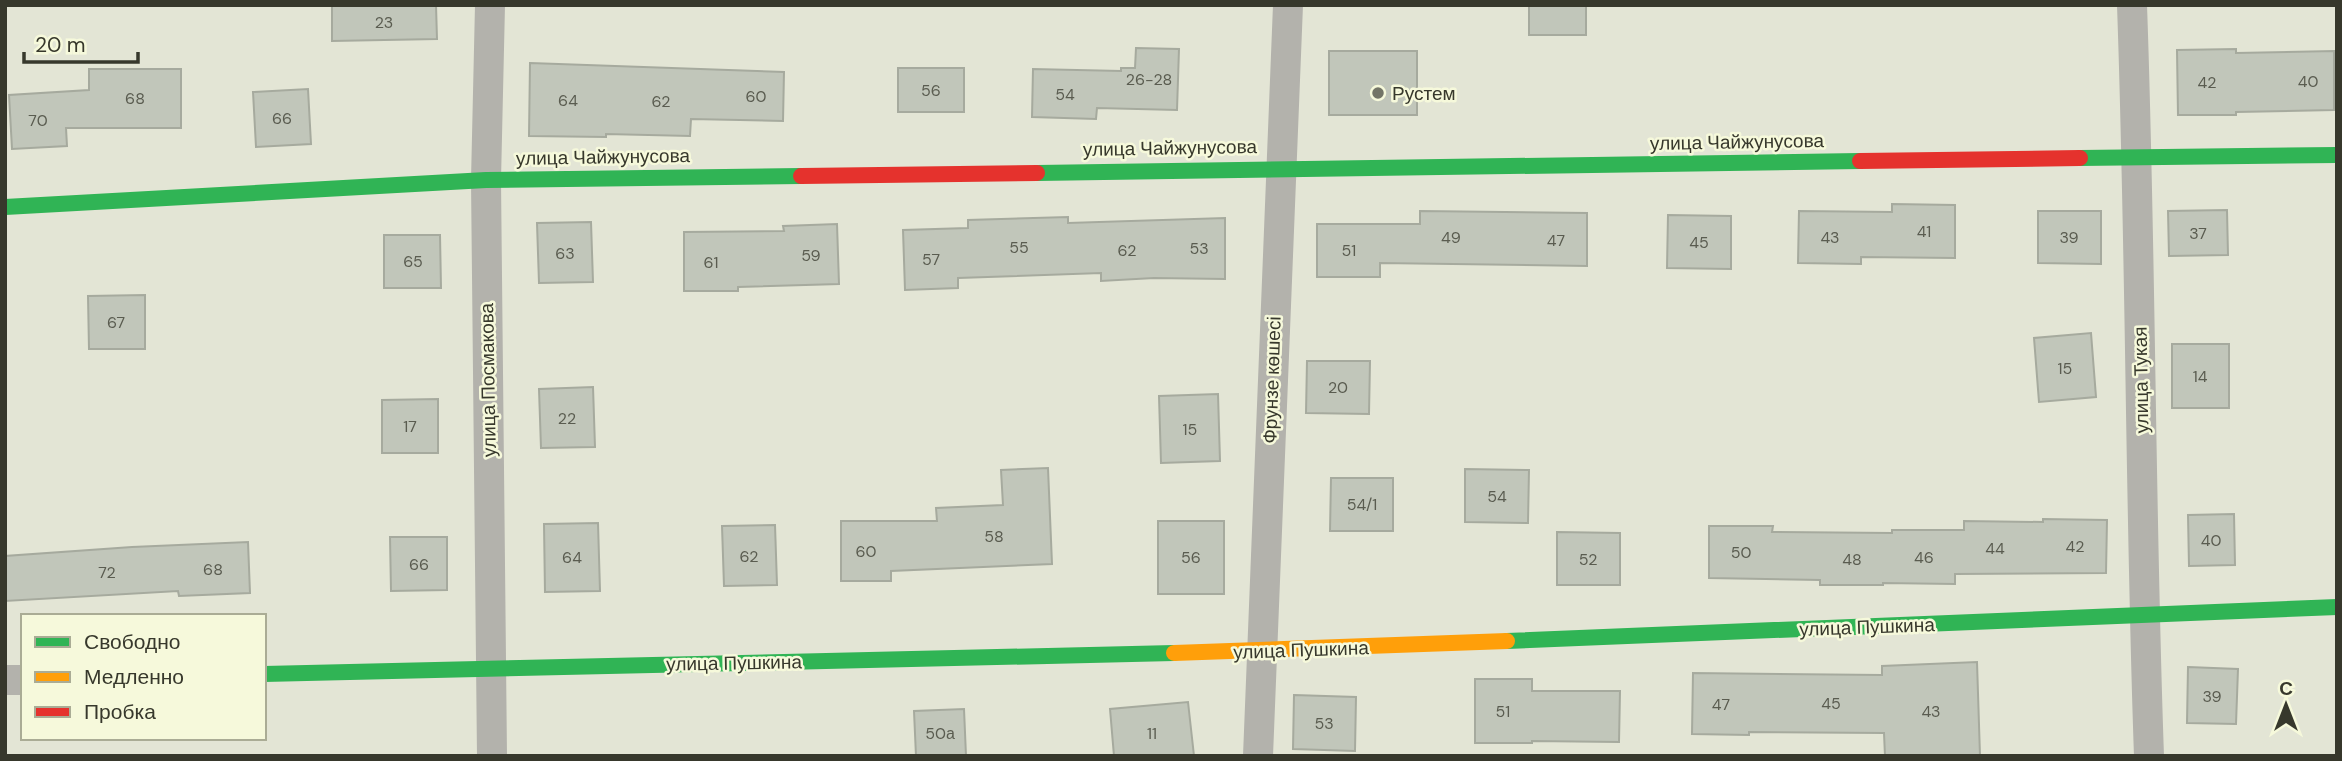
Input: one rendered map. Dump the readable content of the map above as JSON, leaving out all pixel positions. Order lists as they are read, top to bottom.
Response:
{
  "streets": {
    "street": [
      "улица Чайжунусова",
      "улица Посмакова",
      "Фрунзе көшесі",
      "улица Тукая",
      "улица Пушкина"
    ]
  },
  "crossings": [
    ["улица Чайжунусова", "улица Посмакова"],
    ["улица Чайжунусова", "Фрунзе көшесі"],
    ["улица Чайжунусова", "улица Тукая"],
    ["улица Посмакова", "улица Пушкина"],
    ["Фрунзе көшесі", "улица Пушкина"],
    ["улица Тукая", "улица Пушкина"]
  ],
  "places": ["Рустем"],
  "house_numbers": [
    "23",
    "26-28",
    "40",
    "42",
    "56",
    "54",
    "60",
    "68",
    "64",
    "62",
    "66",
    "70",
    "41",
    "37",
    "49",
    "43",
    "39",
    "47",
    "45",
    "55",
    "53",
    "62",
    "51",
    "63",
    "59",
    "57",
    "65",
    "61",
    "67",
    "15",
    "14",
    "20",
    "22",
    "17",
    "15",
    "54",
    "54/1",
    "58",
    "40",
    "42",
    "44",
    "60",
    "50",
    "62",
    "64",
    "56",
    "46",
    "52",
    "48",
    "66",
    "68",
    "72",
    "39",
    "45",
    "47",
    "51",
    "43",
    "53",
    "50а",
    "11"
  ],
  "legend": ["Свободно", "Медленно", "Пробка"],
  "scale_bar": "20 m",
  "north": "top"
}
